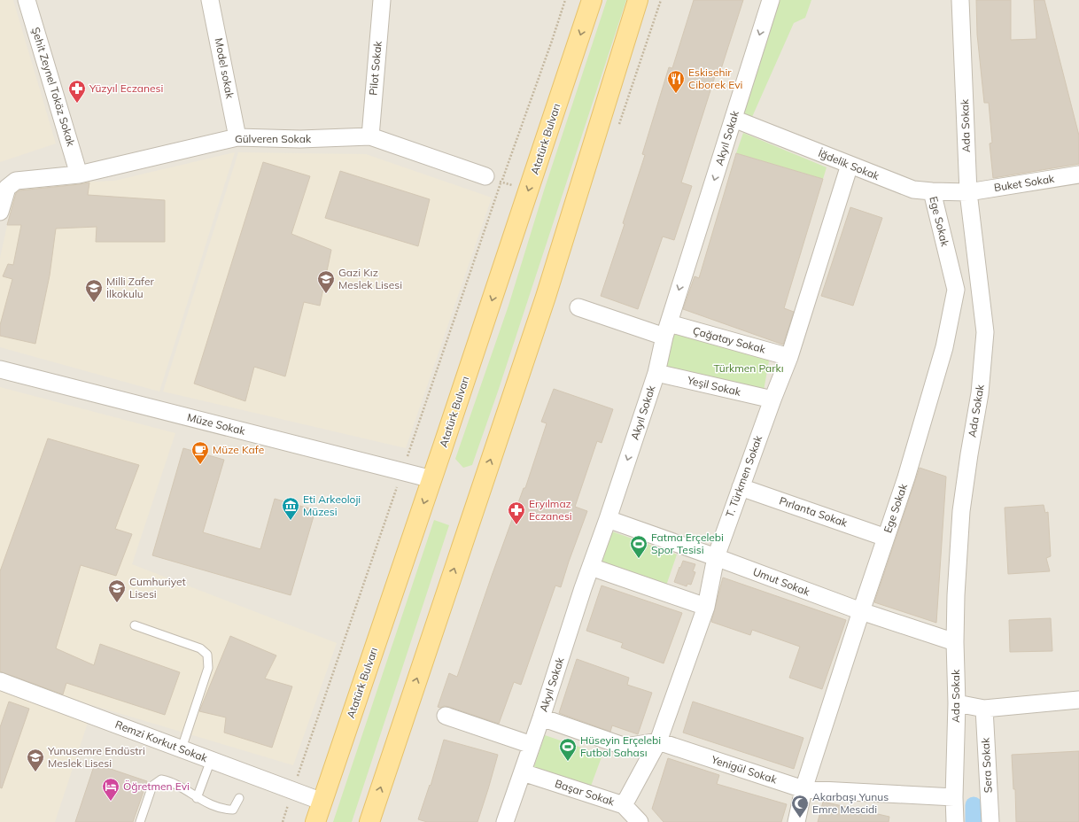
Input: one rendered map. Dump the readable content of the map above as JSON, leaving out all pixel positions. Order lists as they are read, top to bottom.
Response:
{
  "streets": {
    "main road": ["Atatürk Bulvarı"],
    "street": [
      "Model sokak",
      "Pilot Sokak",
      "Şehit Zeynel Toköz Sokak",
      "Ada Sokak",
      "Akyıl Sokak",
      "Gülveren Sokak",
      "İğdelik Sokak",
      "Buket Sokak",
      "Ege Sokak",
      "Çağatay Sokak",
      "Yeşil Sokak",
      "Müze Sokak",
      "T. Türkmen Sokak",
      "Pırlanta Sokak",
      "Umut Sokak",
      "Remzi Korkut Sokak",
      "Sera Sokak",
      "Yenigül Sokak",
      "Başar Sokak"
    ]
  },
  "crossings": [
    ["Model sokak", "Gülveren Sokak"],
    ["Pilot Sokak", "Gülveren Sokak"],
    ["Şehit Zeynel Toköz Sokak", "Gülveren Sokak"],
    ["Ada Sokak", "İğdelik Sokak"],
    ["Ada Sokak", "Buket Sokak"],
    ["Ada Sokak", "Umut Sokak"],
    ["Ada Sokak", "Yenigül Sokak"],
    ["Akyıl Sokak", "İğdelik Sokak"],
    ["Akyıl Sokak", "Çağatay Sokak"],
    ["Akyıl Sokak", "Yeşil Sokak"],
    ["Akyıl Sokak", "Umut Sokak"],
    ["Akyıl Sokak", "Yenigül Sokak"],
    ["Akyıl Sokak", "Başar Sokak"],
    ["Atatürk Bulvarı", "Müze Sokak"],
    ["Atatürk Bulvarı", "Remzi Korkut Sokak"],
    ["İğdelik Sokak", "Buket Sokak"],
    ["İğdelik Sokak", "Ege Sokak"],
    ["İğdelik Sokak", "T. Türkmen Sokak"],
    ["Ege Sokak", "Pırlanta Sokak"],
    ["Ege Sokak", "Umut Sokak"],
    ["Ege Sokak", "Yenigül Sokak"],
    ["Çağatay Sokak", "T. Türkmen Sokak"],
    ["Yeşil Sokak", "T. Türkmen Sokak"],
    ["T. Türkmen Sokak", "Pırlanta Sokak"],
    ["T. Türkmen Sokak", "Umut Sokak"],
    ["T. Türkmen Sokak", "Yenigül Sokak"],
    ["T. Türkmen Sokak", "Başar Sokak"]
  ],
  "one_way": ["Akyıl Sokak"],
  "parks": ["Türkmen Parkı"],
  "places": {
    "restaurant": ["Eskisehir Ciborek Evi"],
    "pharmacy": ["Yüzyıl Eczanesi", "Eryılmaz Eczanesi"],
    "school or university": [
      "Gazi Kız Meslek Lisesi",
      "Milli Zafer İlkokulu",
      "Cumhuriyet Lisesi",
      "Yunusemre Endüstri Meslek Lisesi"
    ],
    "cafe": ["Müze Kafe"],
    "museum": ["Eti Arkeoloji Müzesi"],
    "sports": ["Fatma Erçelebi Spor Tesisi", "Hüseyin Erçelebi Futbol Sahası"],
    "hotel": ["Öğretmen Evi"],
    "mosque": ["Akarbaşı Yunus Emre Mescidi"]
  }
}
